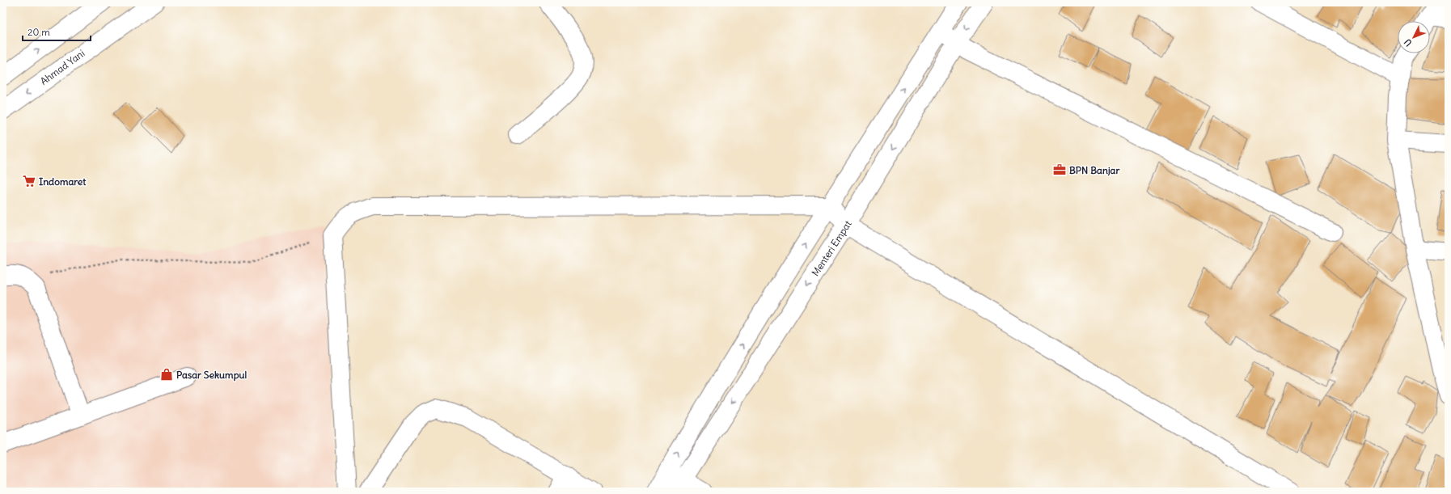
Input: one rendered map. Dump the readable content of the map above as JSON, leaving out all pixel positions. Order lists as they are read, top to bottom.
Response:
{
  "streets": {
    "main road": ["Ahmad Yani", "Menteri Empat"]
  },
  "places": {
    "office": ["BPN Banjar"],
    "supermarket": ["Indomaret"],
    "shop": ["Pasar Sekumpul"]
  },
  "scale_bar": "20 m",
  "north": "bottom left"
}
